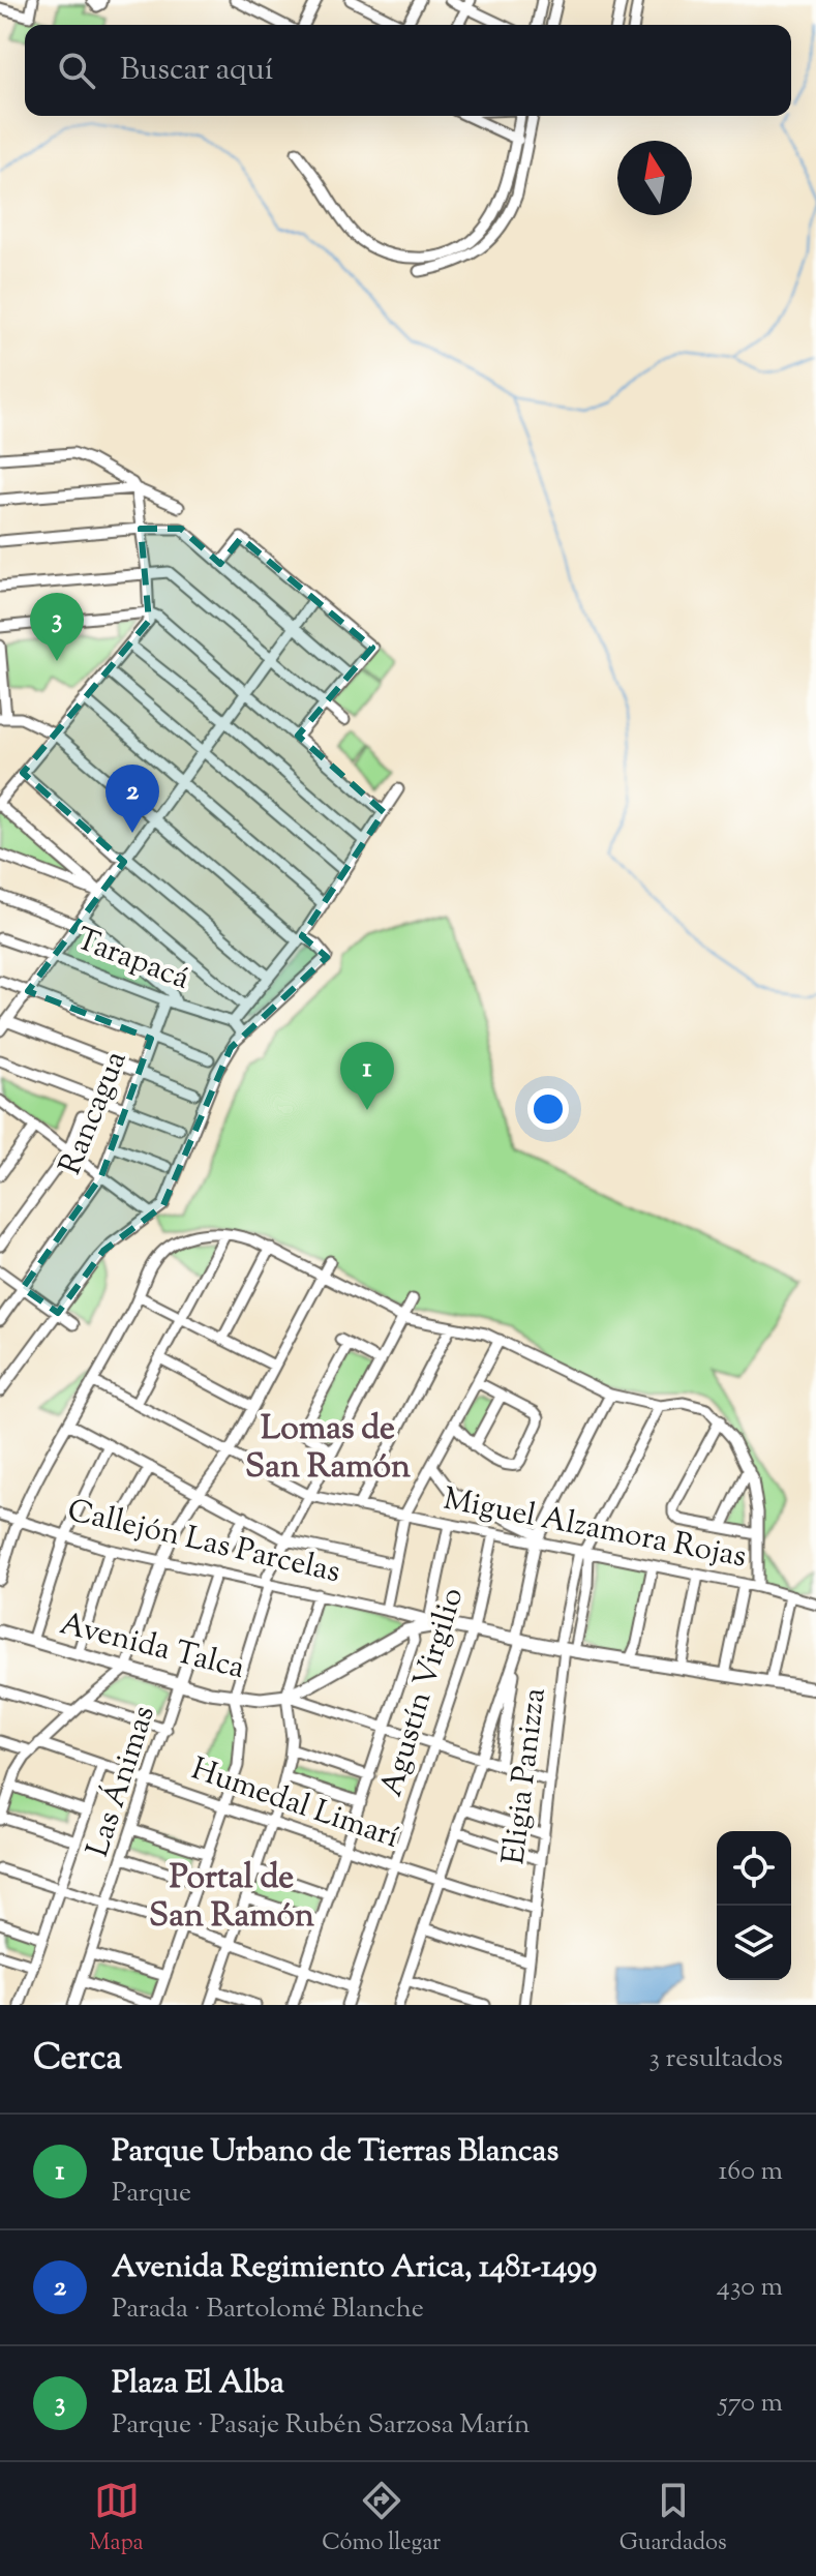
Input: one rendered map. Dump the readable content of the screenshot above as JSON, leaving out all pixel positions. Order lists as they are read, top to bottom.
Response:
{
  "streets": {
    "main road": ["Avenida Talca"],
    "street": [
      "Tarapacá",
      "Rancagua",
      "Miguel Alzamora Rojas",
      "Callejón Las Parcelas",
      "Agustín Virgilio",
      "Eligia Panizza",
      "Las Ánimas",
      "Humedal Limarí"
    ]
  },
  "crossings": [
    ["Tarapacá", "Rancagua"],
    ["Miguel Alzamora Rojas", "Agustín Virgilio"],
    ["Callejón Las Parcelas", "Las Ánimas"],
    ["Avenida Talca", "Agustín Virgilio"],
    ["Avenida Talca", "Las Ánimas"],
    ["Agustín Virgilio", "Humedal Limarí"],
    ["Eligia Panizza", "Humedal Limarí"],
    ["Las Ánimas", "Humedal Limarí"]
  ],
  "districts": ["Lomas de San Ramón", "Portal de San Ramón"],
  "north": "top",
  "page": {
    "search": "Buscar aquí",
    "pins": ["3", "2", "1"],
    "heading": ["Cerca", "3 resultados"],
    "list": [
      {
        "mark": "1",
        "name": "Parque Urbano de Tierras Blancas",
        "note": "Parque",
        "value": "160 m"
      },
      {
        "mark": "2",
        "name": "Avenida Regimiento Arica, 1481-1499",
        "note": "Parada · Bartolomé Blanche",
        "value": "430 m"
      },
      {
        "mark": "3",
        "name": "Plaza El Alba",
        "note": "Parque · Pasaje Rubén Sarzosa Marín",
        "value": "570 m"
      }
    ],
    "nav": ["Mapa", "Cómo llegar", "Guardados"]
  }
}
